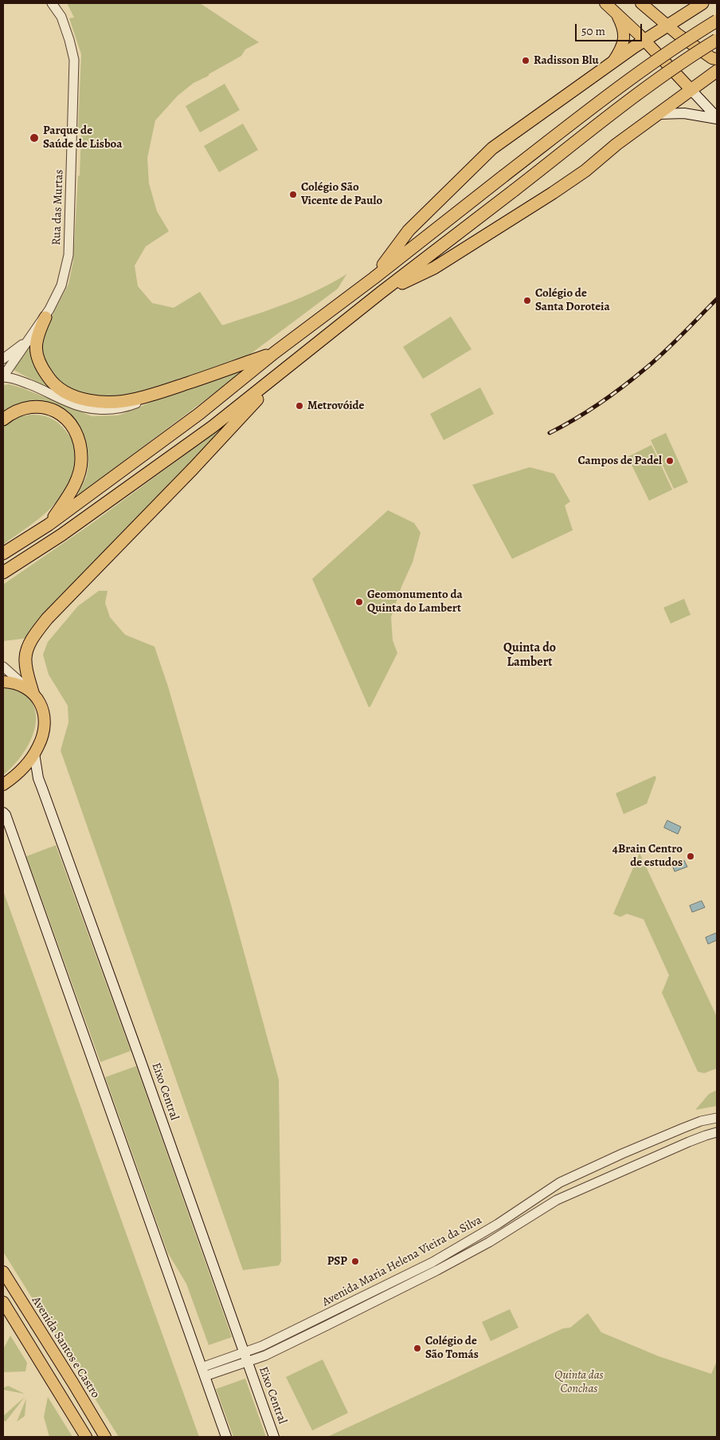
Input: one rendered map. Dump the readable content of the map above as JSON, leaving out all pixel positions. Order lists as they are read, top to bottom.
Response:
{
  "streets": {
    "main road": ["Eixo Central", "Avenida Santos e Castro"],
    "street": ["Rua das Murtas", "Avenida Maria Helena Vieira da Silva"]
  },
  "crossings": [
    ["Eixo Central", "Avenida Maria Helena Vieira da Silva"]
  ],
  "districts": ["Quinta do Lambert"],
  "parks": ["Quinta das Conchas"],
  "places": [
    "Radisson Blu",
    "Parque de Saúde de Lisboa",
    "Colégio São Vicente de Paulo",
    "Colégio de Santa Doroteia",
    "Metrovóide",
    "Campos de Padel",
    "Geomonumento da Quinta do Lambert",
    "4Brain Centro de estudos",
    "PSP",
    "Colégio de São Tomás"
  ],
  "scale_bar": "50 m"
}
